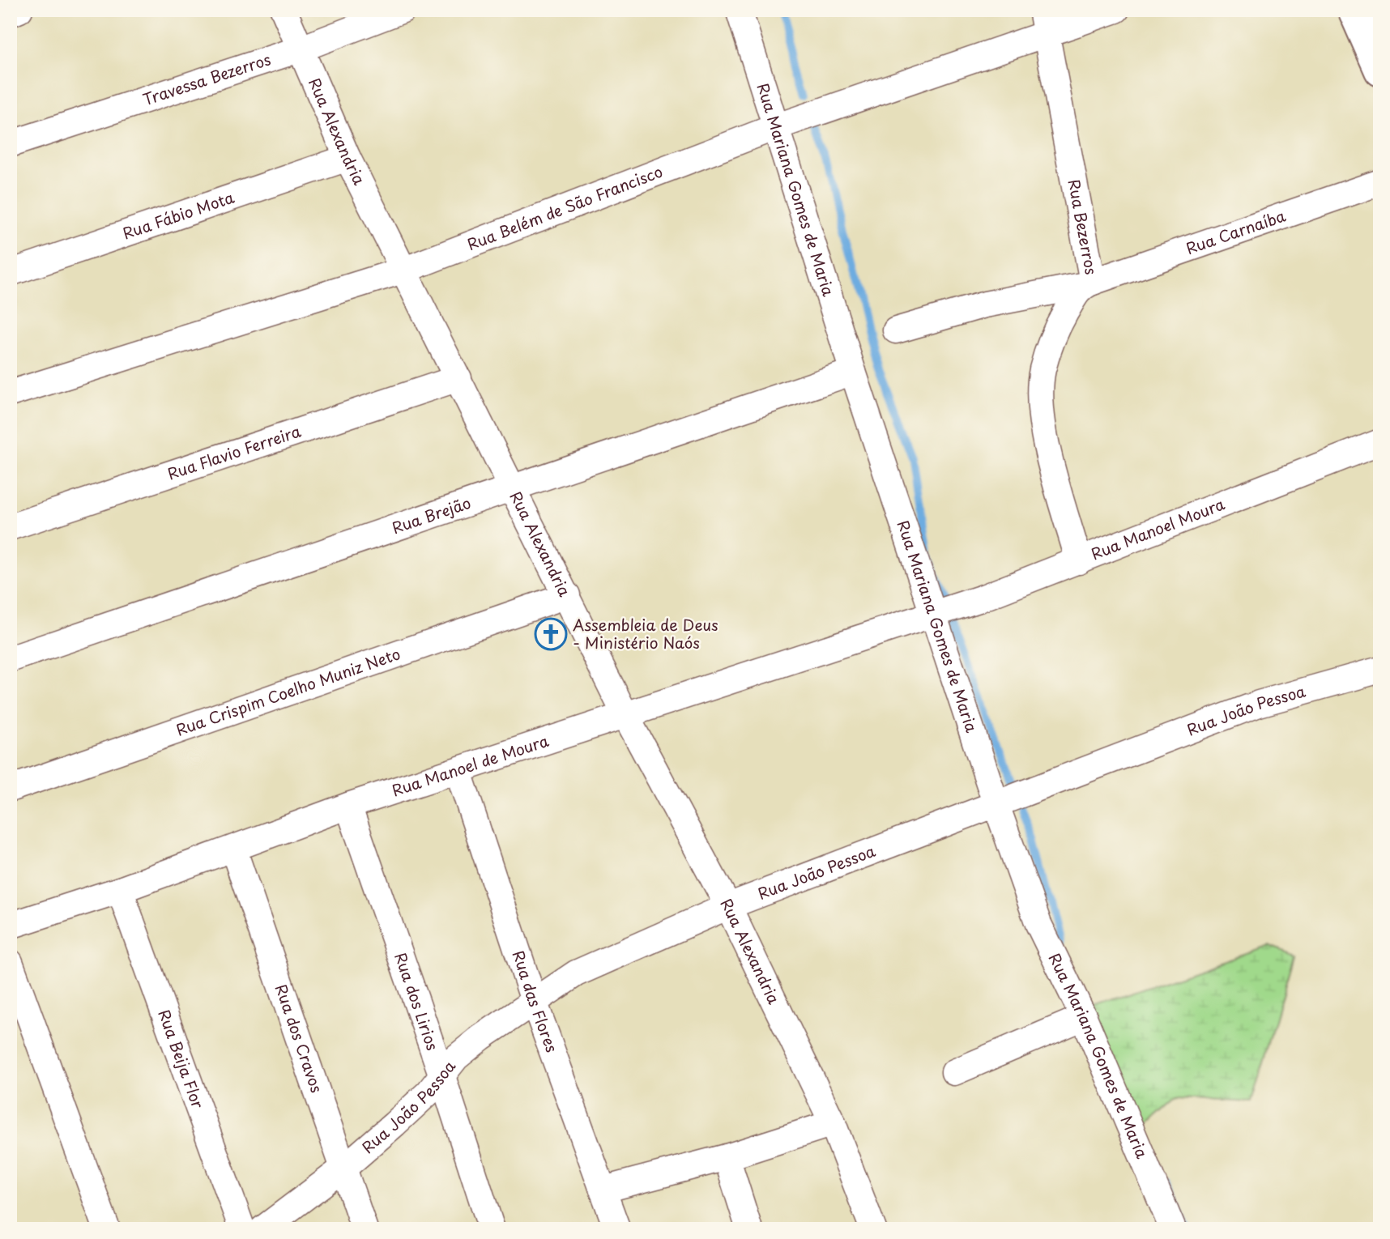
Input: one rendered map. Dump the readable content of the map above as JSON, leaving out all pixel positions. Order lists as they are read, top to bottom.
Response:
{
  "streets": {
    "street": [
      "Travessa Bezerros",
      "Rua Alexandria",
      "Rua Mariana Gomes de Maria",
      "Rua Belém de São Francisco",
      "Rua Fábio Mota",
      "Rua Bezerros",
      "Rua Carnaíba",
      "Rua Flavio Ferreira",
      "Rua Brejão",
      "Rua Manoel Moura",
      "Rua Crispim Coelho Muniz Neto",
      "Rua João Pessoa",
      "Rua Manoel de Moura",
      "Rua dos Lirios",
      "Rua das Flores",
      "Rua dos Cravos",
      "Rua Beija Flor"
    ]
  },
  "crossings": [
    ["Travessa Bezerros", "Rua Alexandria"],
    ["Rua Alexandria", "Rua Belém de São Francisco"],
    ["Rua Alexandria", "Rua Fábio Mota"],
    ["Rua Alexandria", "Rua Flavio Ferreira"],
    ["Rua Alexandria", "Rua Brejão"],
    ["Rua Alexandria", "Rua Crispim Coelho Muniz Neto"],
    ["Rua Alexandria", "Rua João Pessoa"],
    ["Rua Alexandria", "Rua Manoel de Moura"],
    ["Rua Mariana Gomes de Maria", "Rua Belém de São Francisco"],
    ["Rua Mariana Gomes de Maria", "Rua Brejão"],
    ["Rua Mariana Gomes de Maria", "Rua Manoel Moura"],
    ["Rua Mariana Gomes de Maria", "Rua João Pessoa"],
    ["Rua Mariana Gomes de Maria", "Rua Manoel de Moura"],
    ["Rua Belém de São Francisco", "Rua Bezerros"],
    ["Rua Bezerros", "Rua Carnaíba"],
    ["Rua Bezerros", "Rua Manoel Moura"],
    ["Rua Manoel Moura", "Rua Manoel de Moura"],
    ["Rua João Pessoa", "Rua dos Lirios"],
    ["Rua João Pessoa", "Rua das Flores"],
    ["Rua João Pessoa", "Rua dos Cravos"],
    ["Rua Manoel de Moura", "Rua dos Lirios"],
    ["Rua Manoel de Moura", "Rua das Flores"],
    ["Rua Manoel de Moura", "Rua dos Cravos"],
    ["Rua Manoel de Moura", "Rua Beija Flor"]
  ],
  "places": {
    "church": ["Assembleia de Deus - Ministério Naós"]
  }
}
